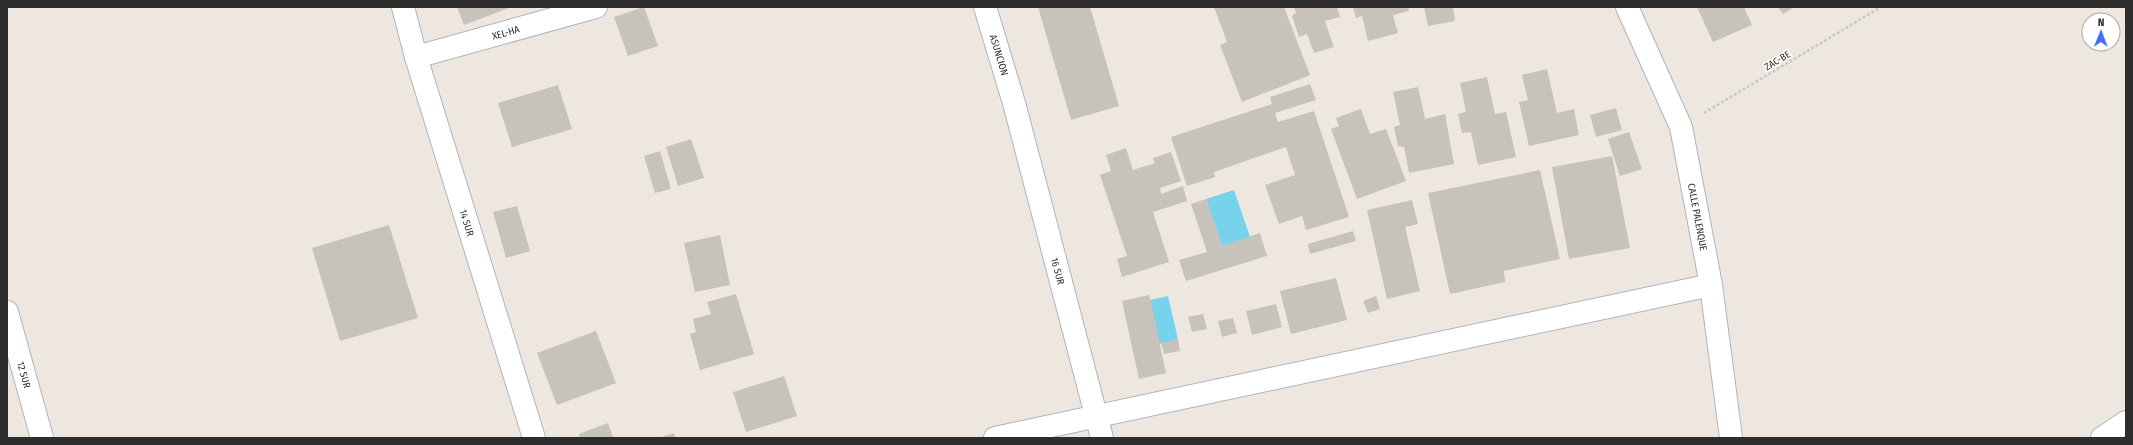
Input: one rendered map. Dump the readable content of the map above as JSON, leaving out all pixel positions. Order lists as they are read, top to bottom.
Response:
{
  "streets": {
    "street": [
      "XEL-HA",
      "ASUNCION",
      "CALLE PALENQUE",
      "14 SUR",
      "16 SUR",
      "12 SUR"
    ],
    "path": ["ZAC-BE"]
  },
  "crossings": [
    ["XEL-HA", "14 SUR"],
    ["ASUNCION", "16 SUR"],
    ["ZAC-BE", "CALLE PALENQUE"]
  ],
  "north": "top"
}
